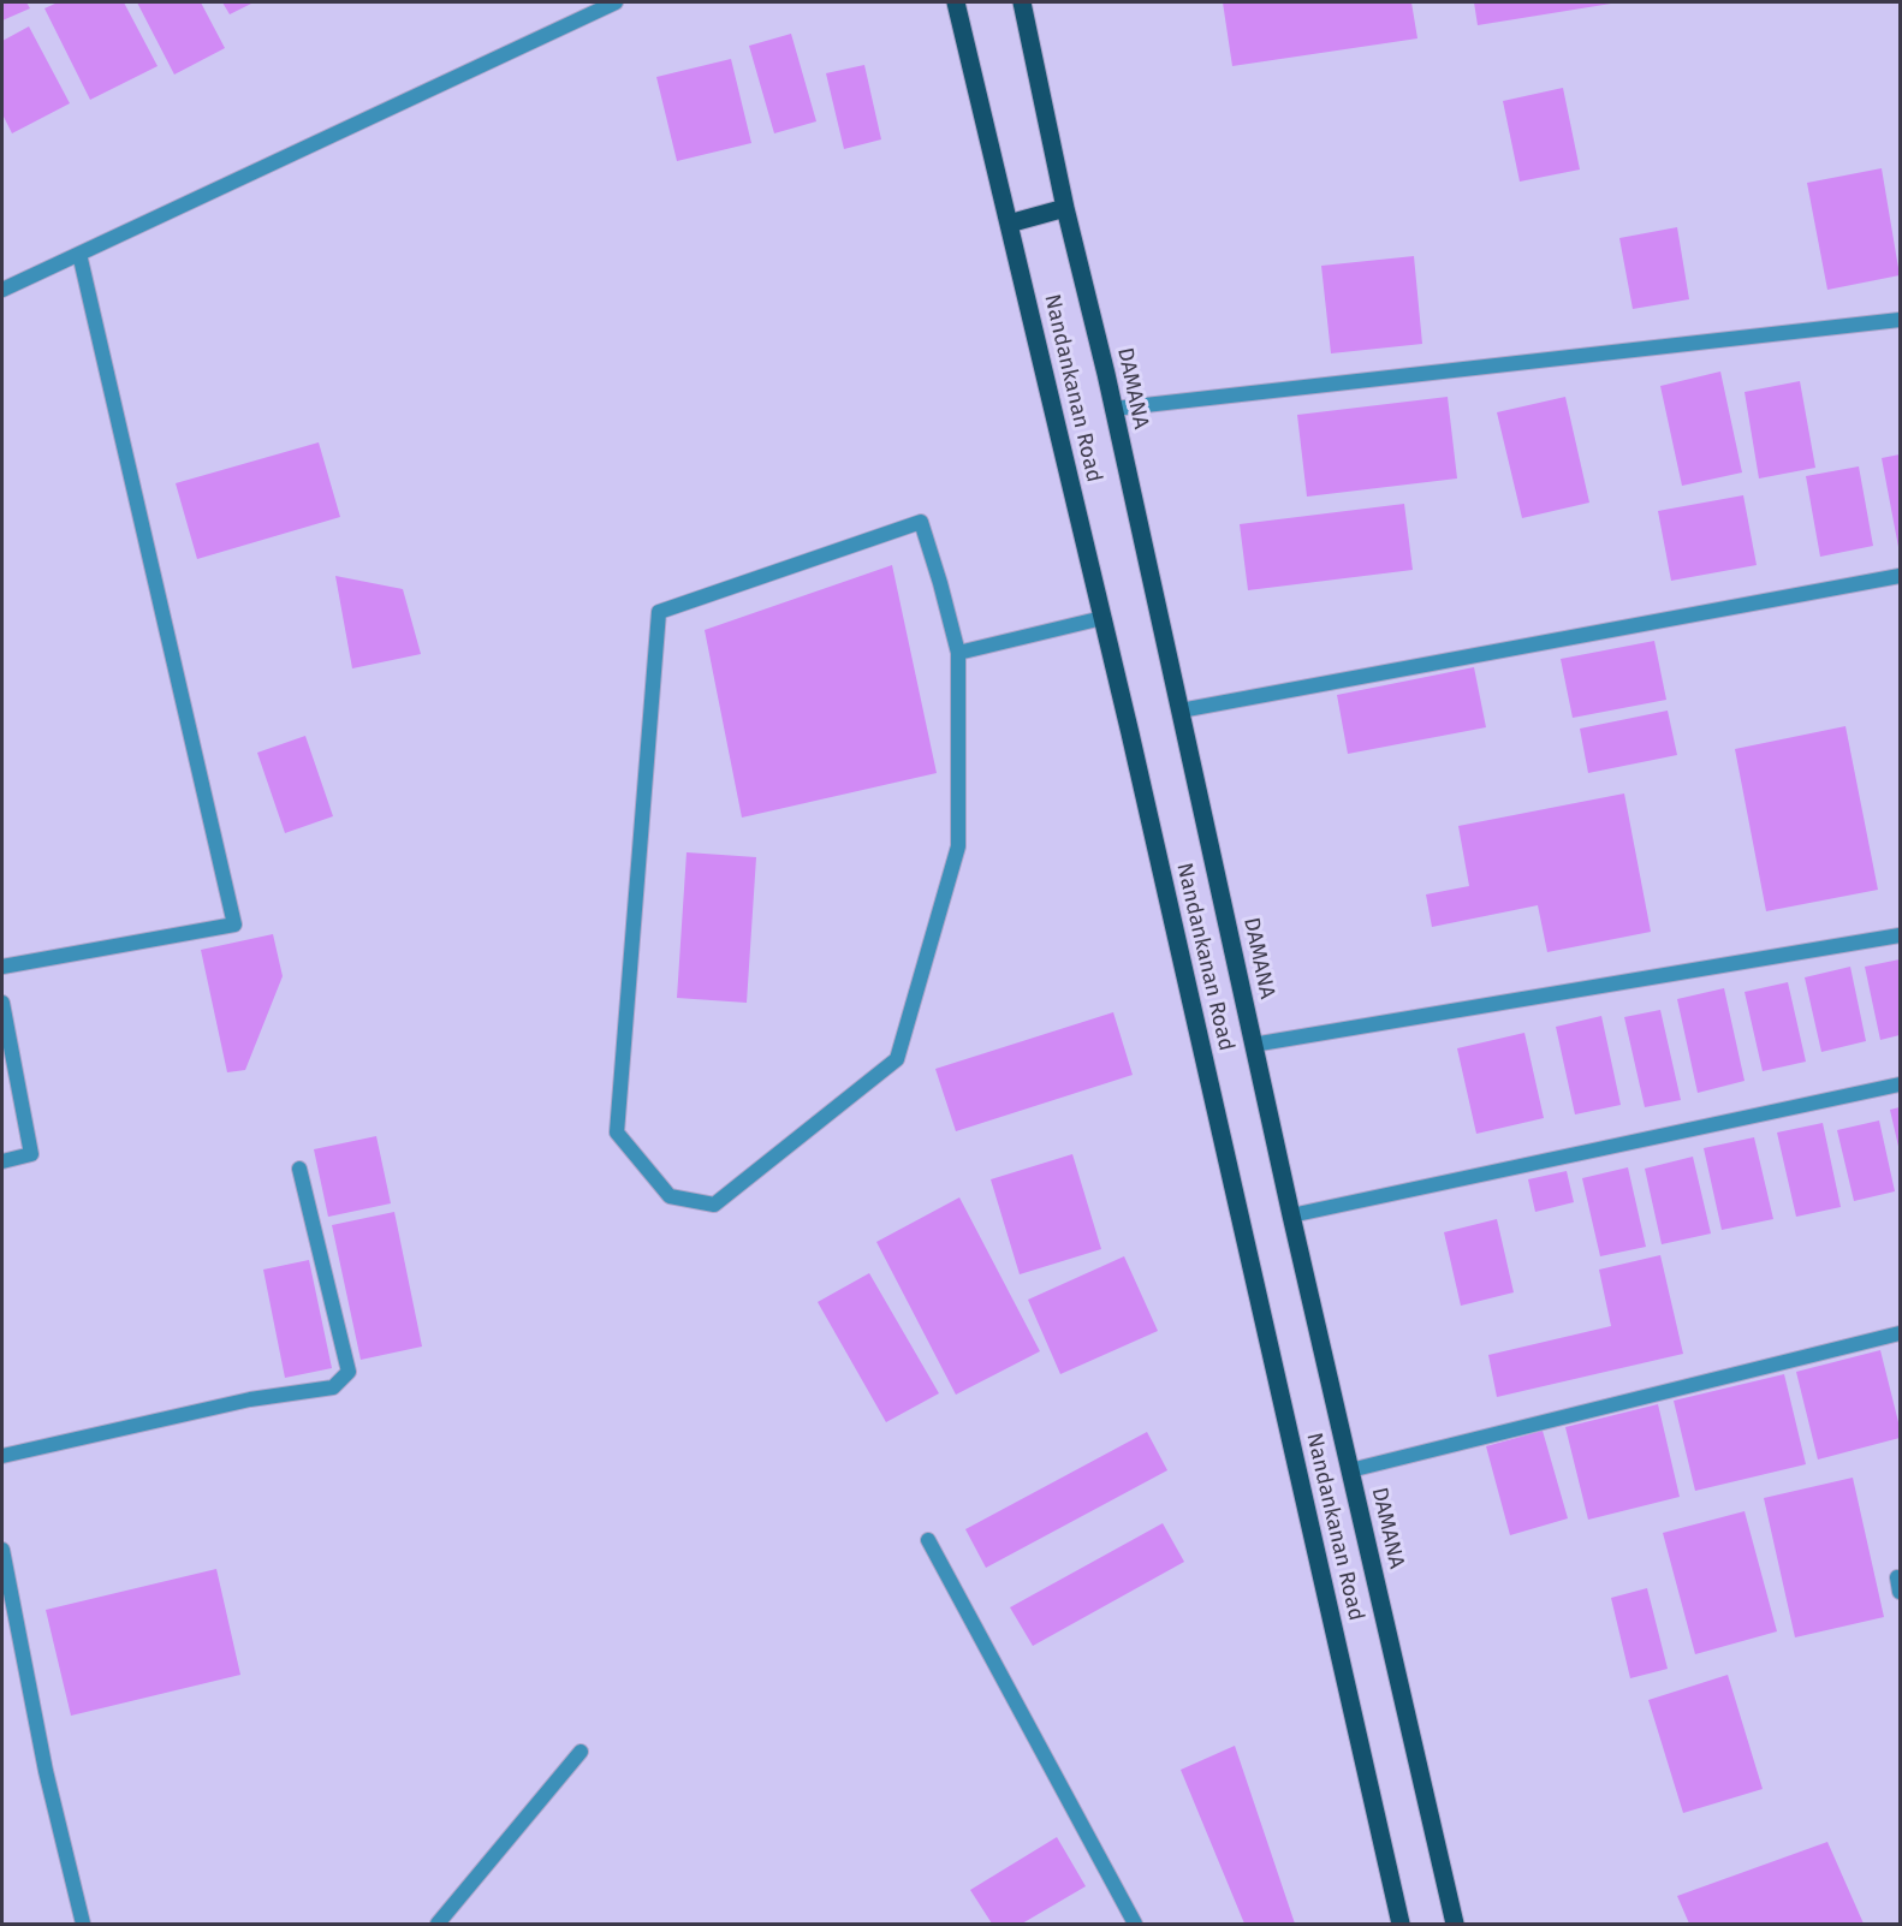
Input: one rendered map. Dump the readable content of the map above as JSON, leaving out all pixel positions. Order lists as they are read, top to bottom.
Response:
{
  "streets": {
    "main road": ["Nandankanan Road", "DAMANA"]
  }
}
